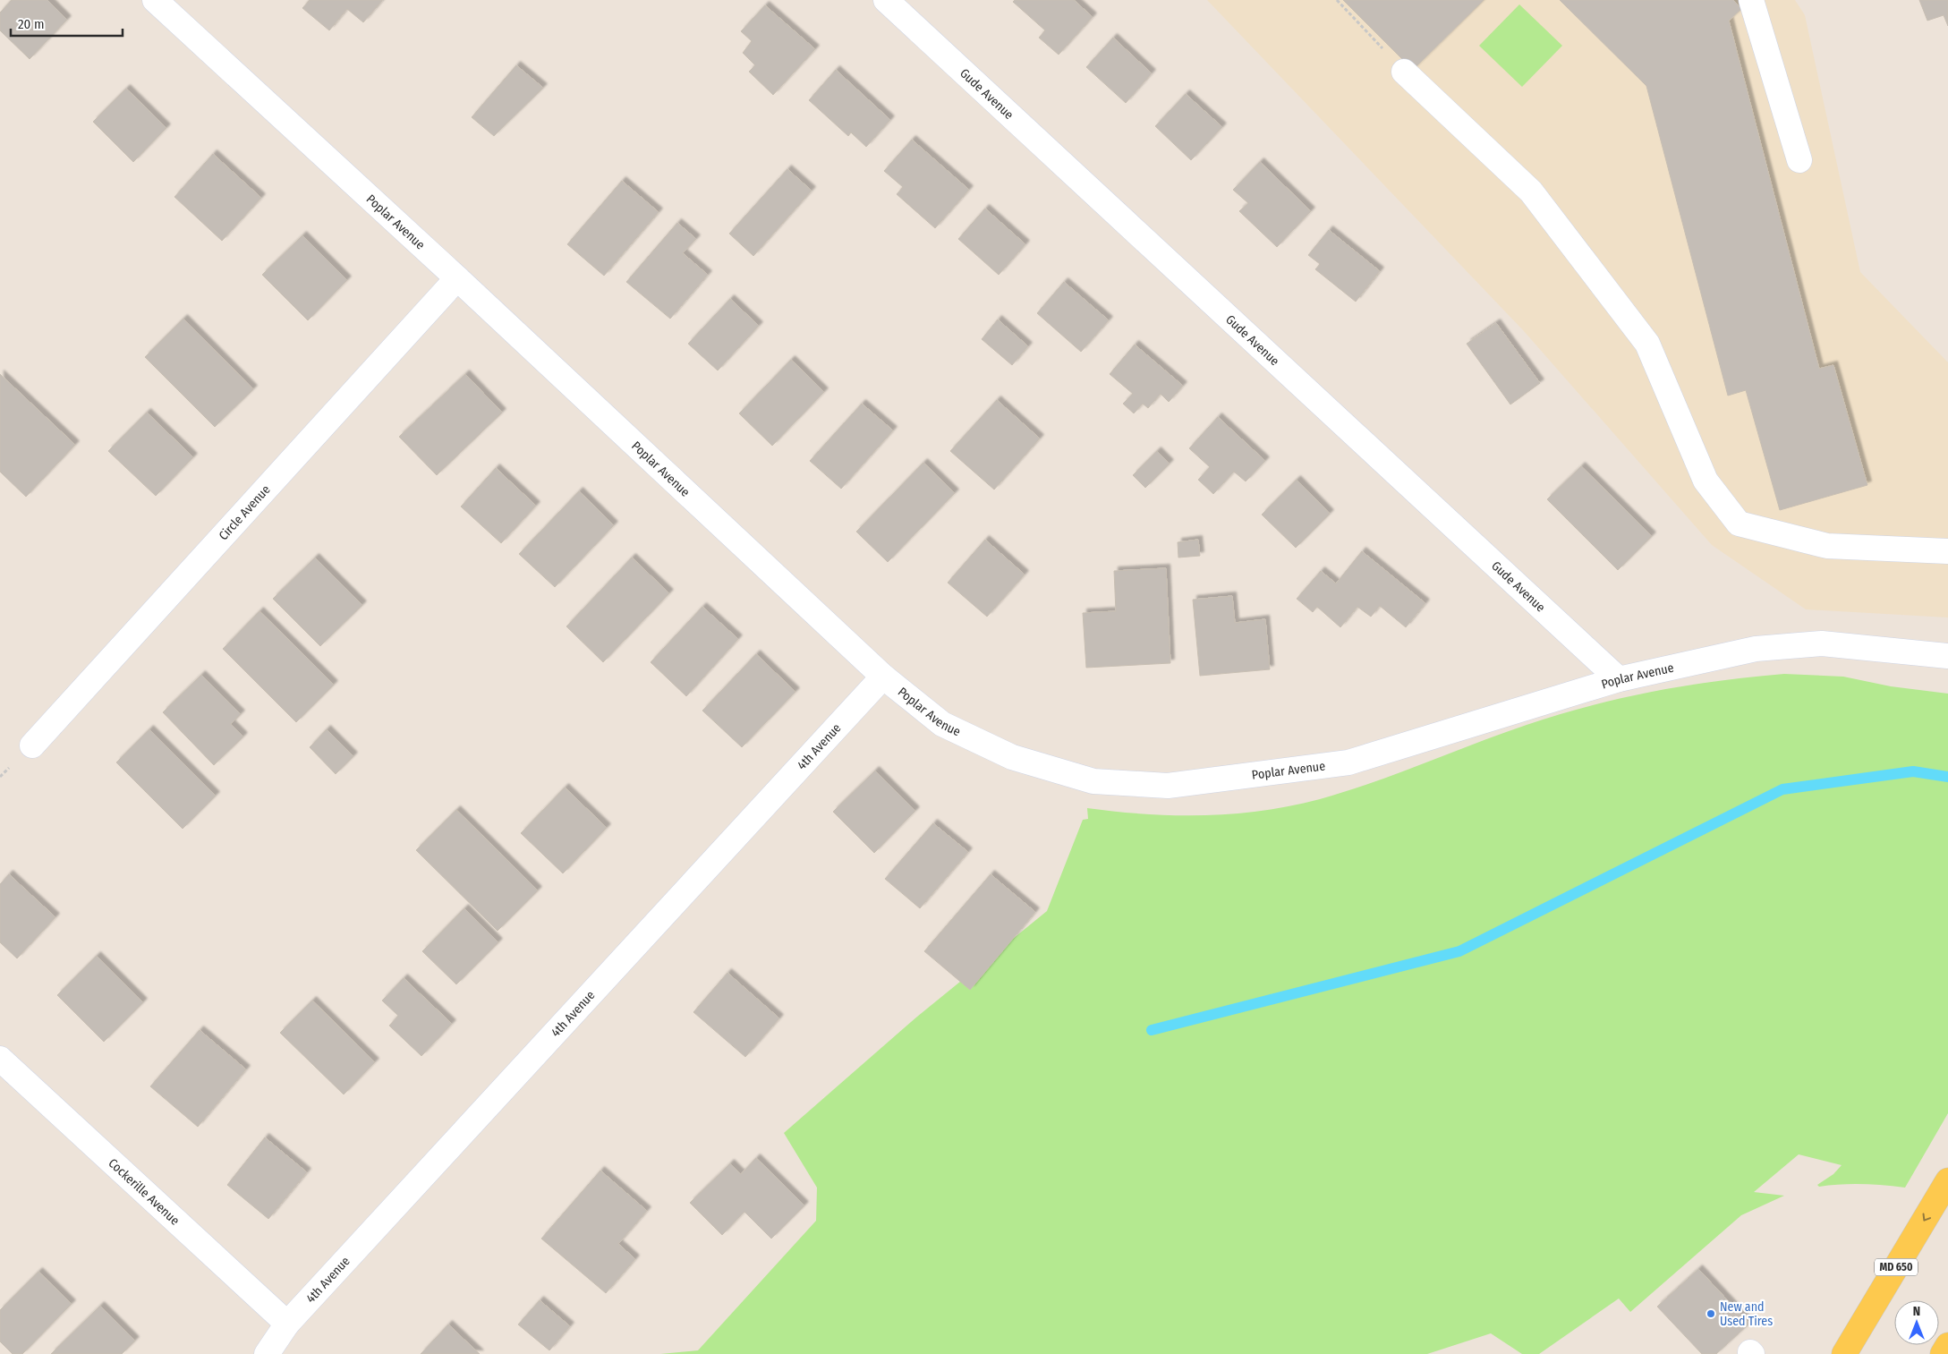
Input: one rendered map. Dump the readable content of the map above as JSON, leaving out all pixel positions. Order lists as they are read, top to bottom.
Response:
{
  "streets": {
    "main road": ["MD 650"],
    "street": [
      "Gude Avenue",
      "Poplar Avenue",
      "Circle Avenue",
      "4th Avenue",
      "Cockerille Avenue"
    ]
  },
  "crossings": [
    ["Gude Avenue", "Poplar Avenue"],
    ["Poplar Avenue", "Circle Avenue"],
    ["Poplar Avenue", "4th Avenue"],
    ["4th Avenue", "Cockerille Avenue"]
  ],
  "places": ["New and Used Tires"],
  "scale_bar": "20 m",
  "north": "top"
}
